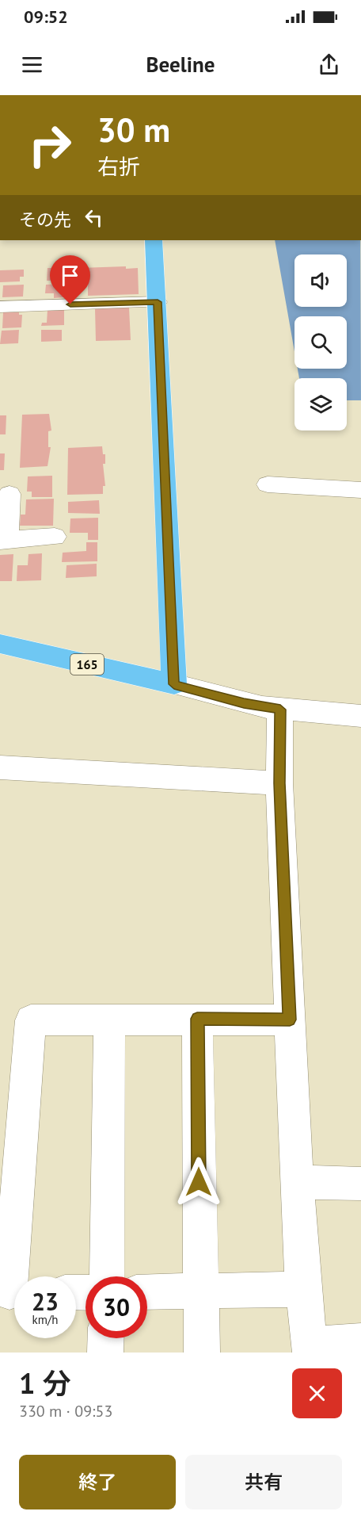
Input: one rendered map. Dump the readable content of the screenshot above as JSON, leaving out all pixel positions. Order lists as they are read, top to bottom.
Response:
{
  "streets": {
    "highway": ["165"]
  },
  "page": {
    "status": "09:52",
    "header": "Beeline",
    "turn": ["30 m", "右折"],
    "then": "その先",
    "speed": "23 km/h",
    "limit": "30",
    "heading": ["1 分", "330 m · 09:53"],
    "buttons": ["終了", "共有"]
  }
}
